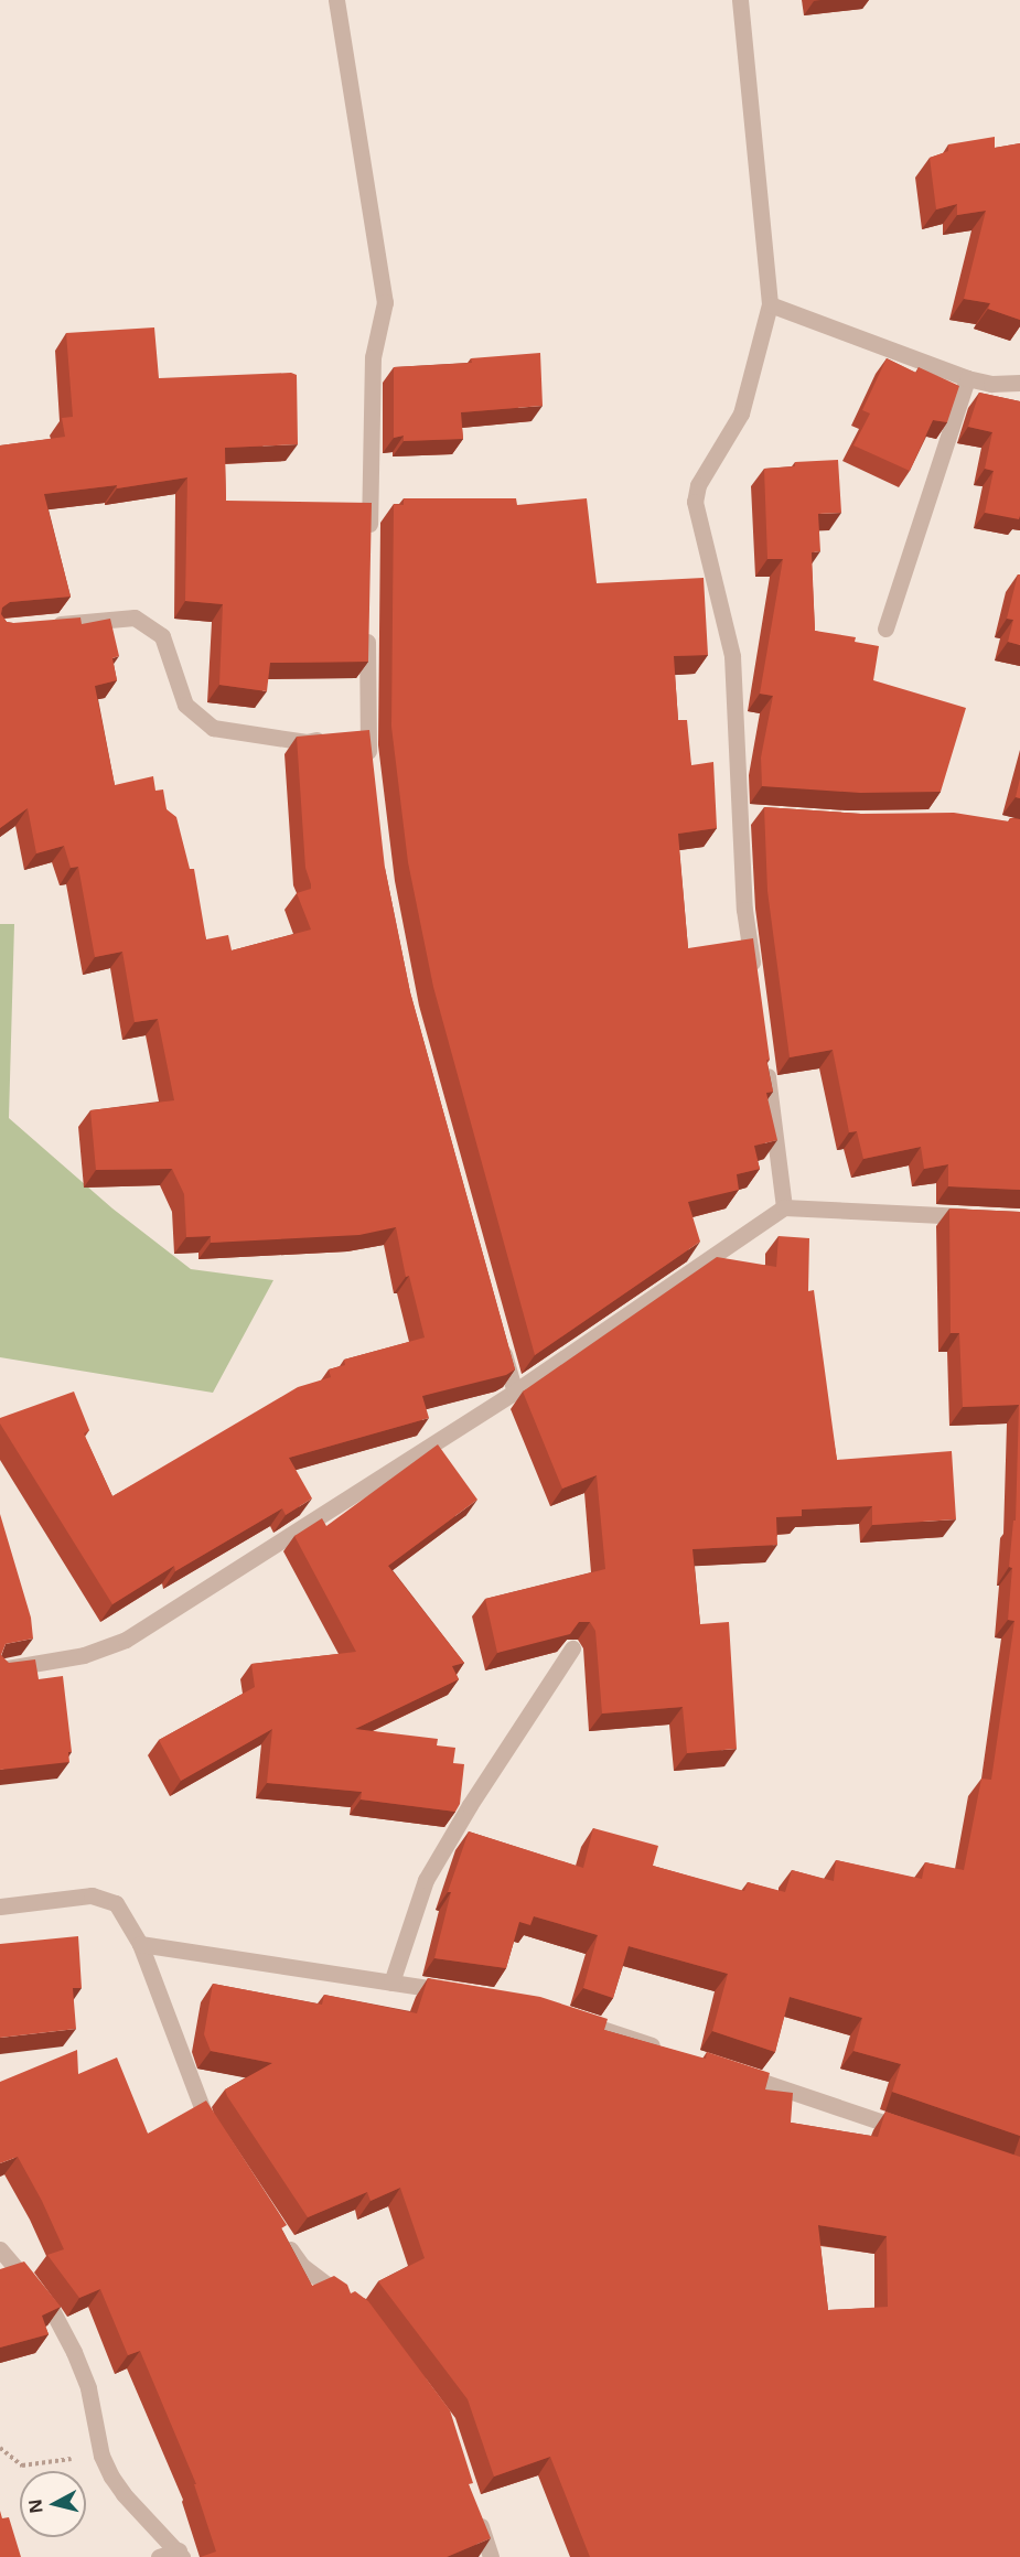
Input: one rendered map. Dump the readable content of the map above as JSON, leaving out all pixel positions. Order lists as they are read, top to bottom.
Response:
{
  "north": "left"
}
